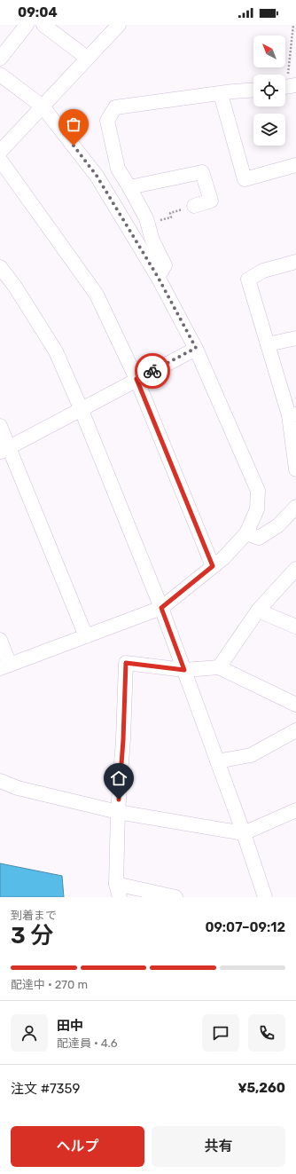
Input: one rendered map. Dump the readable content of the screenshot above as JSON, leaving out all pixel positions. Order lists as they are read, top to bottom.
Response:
{
  "north": "top left",
  "page": {
    "status": "09:04",
    "heading": ["3 分", "到着まで", "09:07–09:12"],
    "panel": [
      "田中",
      "配達員 · 4.6",
      "注文 #7359",
      "¥5,260"
    ],
    "bar": "配達中 · 270 m",
    "buttons": ["ヘルプ", "共有"]
  }
}
